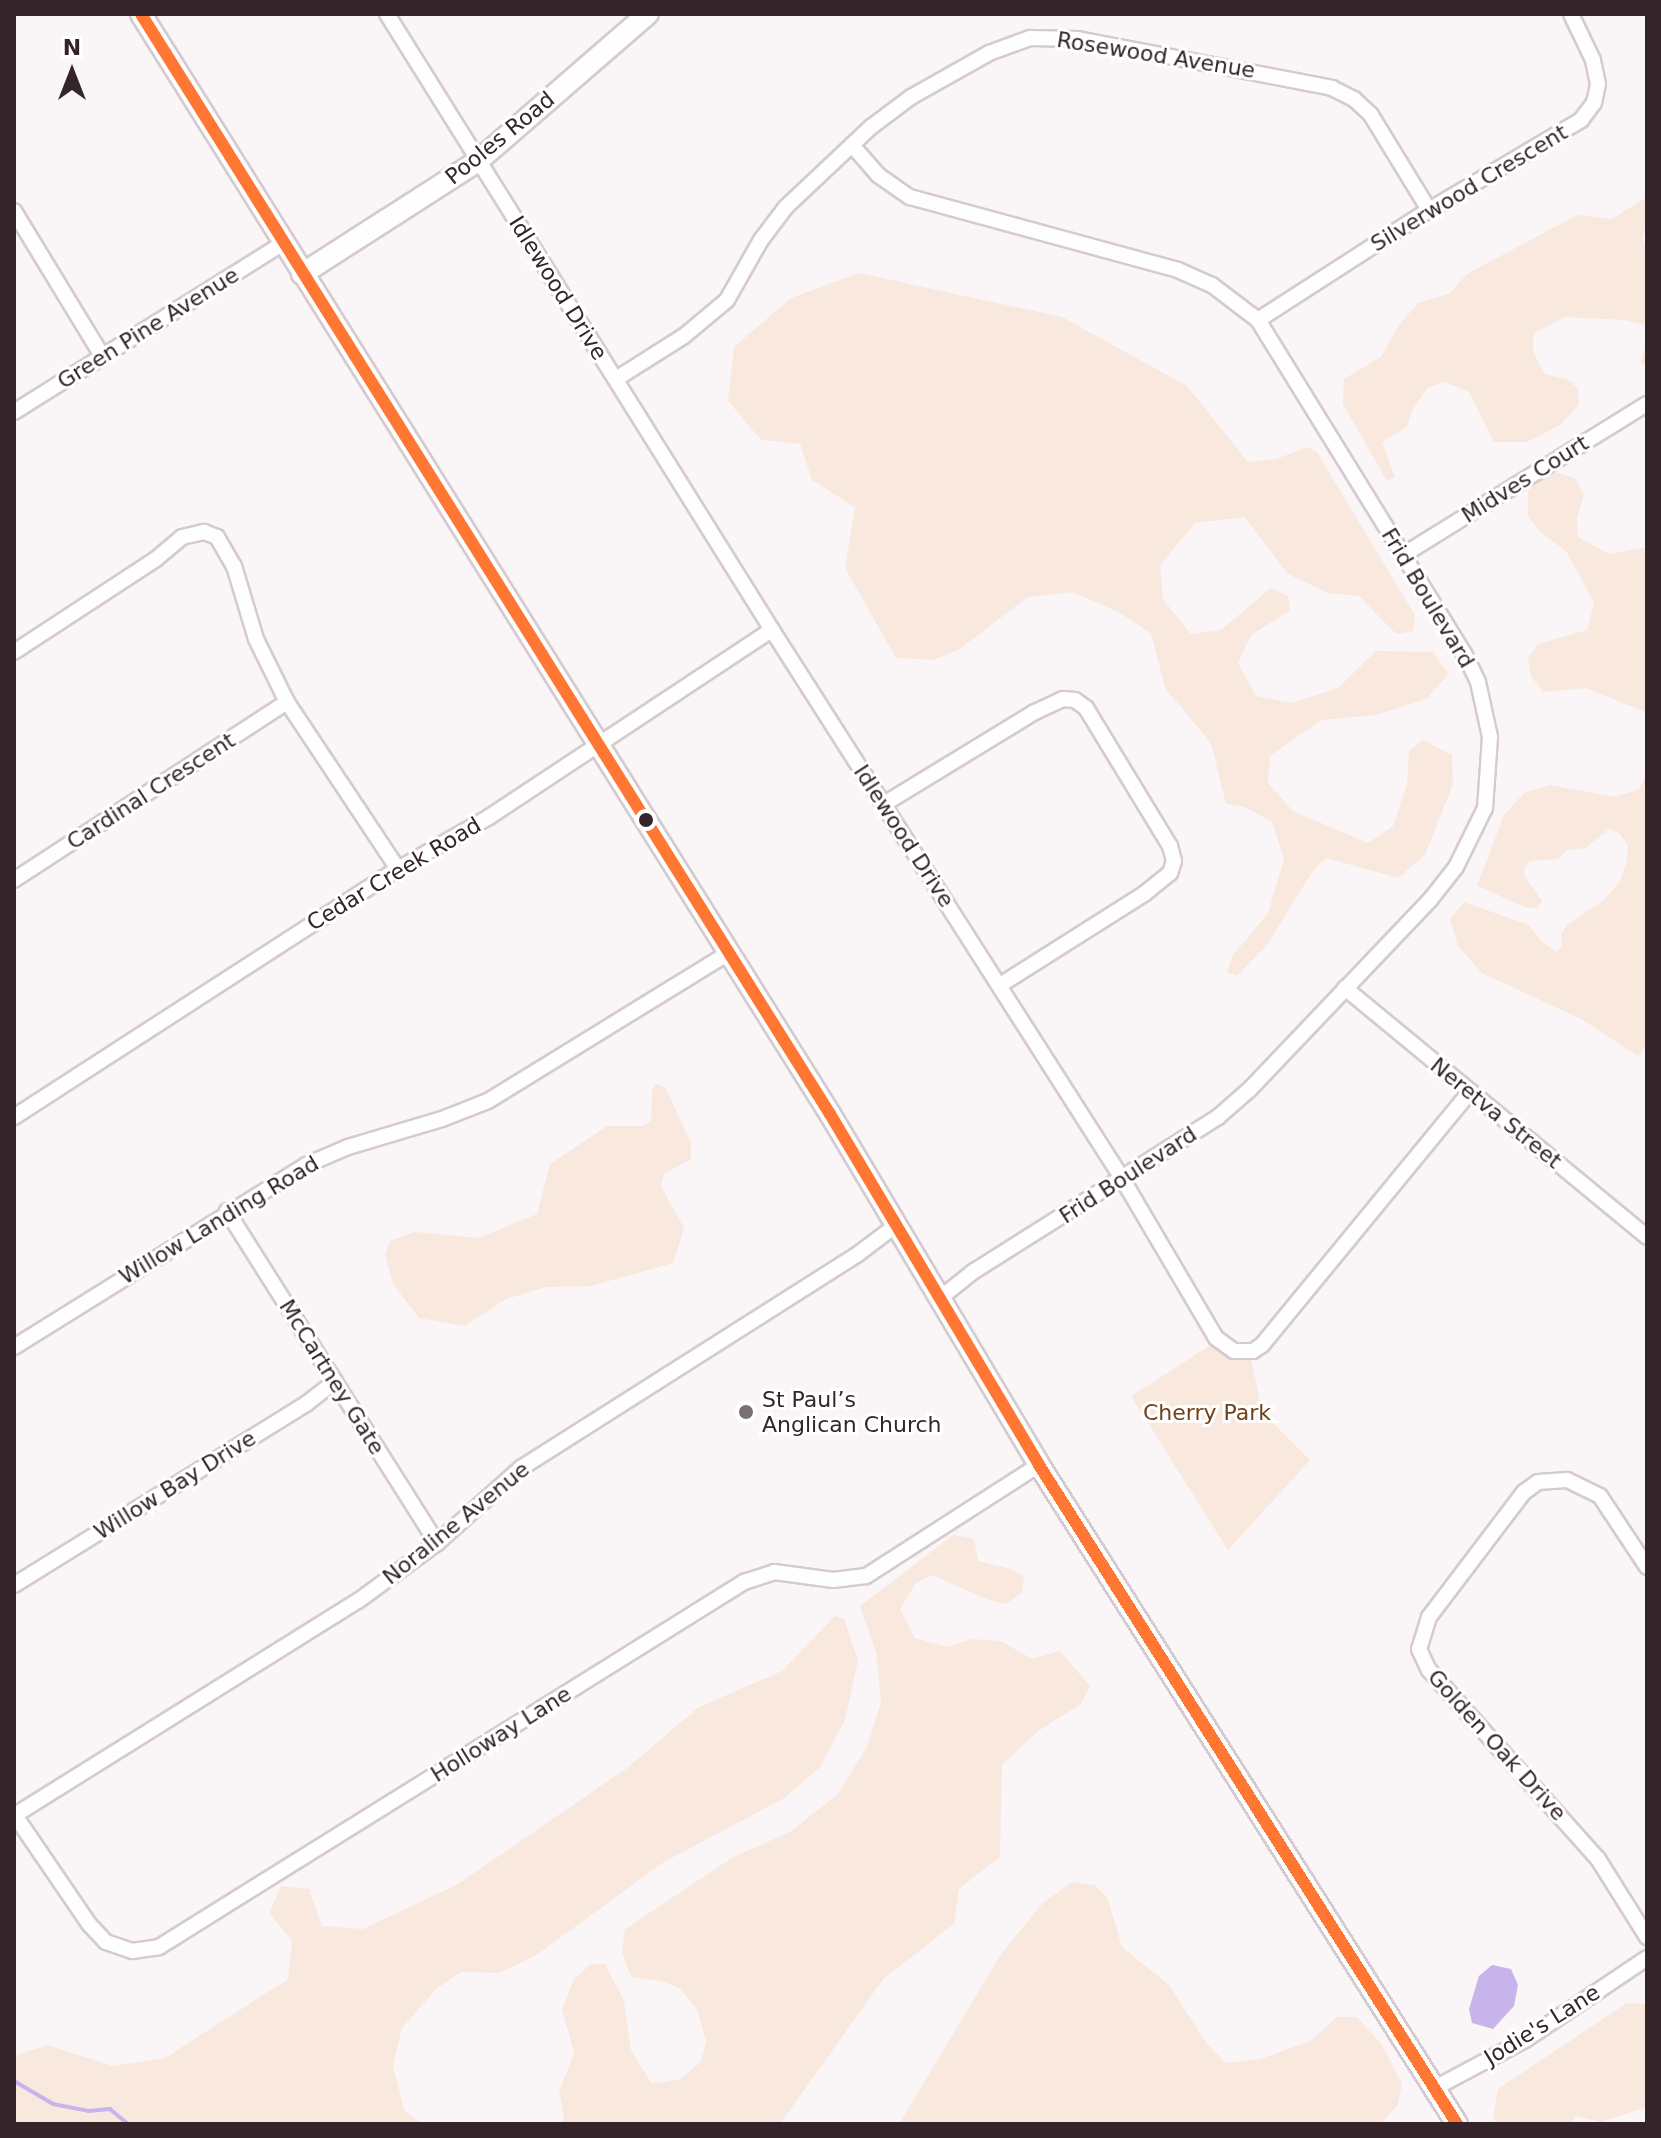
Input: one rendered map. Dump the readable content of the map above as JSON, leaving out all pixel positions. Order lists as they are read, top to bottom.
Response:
{
  "streets": {
    "street": [
      "Rosewood Avenue",
      "Pooles Road",
      "Silverwood Crescent",
      "Idlewood Drive",
      "Green Pine Avenue",
      "Midves Court",
      "Frid Boulevard",
      "Cardinal Crescent",
      "Cedar Creek Road",
      "Neretva Street",
      "Willow Landing Road",
      "McCartney Gate",
      "Willow Bay Drive",
      "Noraline Avenue",
      "Holloway Lane",
      "Golden Oak Drive",
      "Jodie's Lane"
    ]
  },
  "crossings": [
    ["Rosewood Avenue", "Silverwood Crescent"],
    ["Rosewood Avenue", "Idlewood Drive"],
    ["Rosewood Avenue", "Frid Boulevard"],
    ["Pooles Road", "Idlewood Drive"],
    ["Silverwood Crescent", "Frid Boulevard"],
    ["Idlewood Drive", "Frid Boulevard"],
    ["Idlewood Drive", "Cedar Creek Road"],
    ["Idlewood Drive", "Neretva Street"],
    ["Midves Court", "Frid Boulevard"],
    ["Frid Boulevard", "Neretva Street"],
    ["Willow Landing Road", "McCartney Gate"],
    ["McCartney Gate", "Willow Bay Drive"],
    ["McCartney Gate", "Noraline Avenue"],
    ["Noraline Avenue", "Holloway Lane"]
  ],
  "parks": ["Cherry Park"],
  "places": ["St Paul’s Anglican Church"],
  "north": "top"
}
